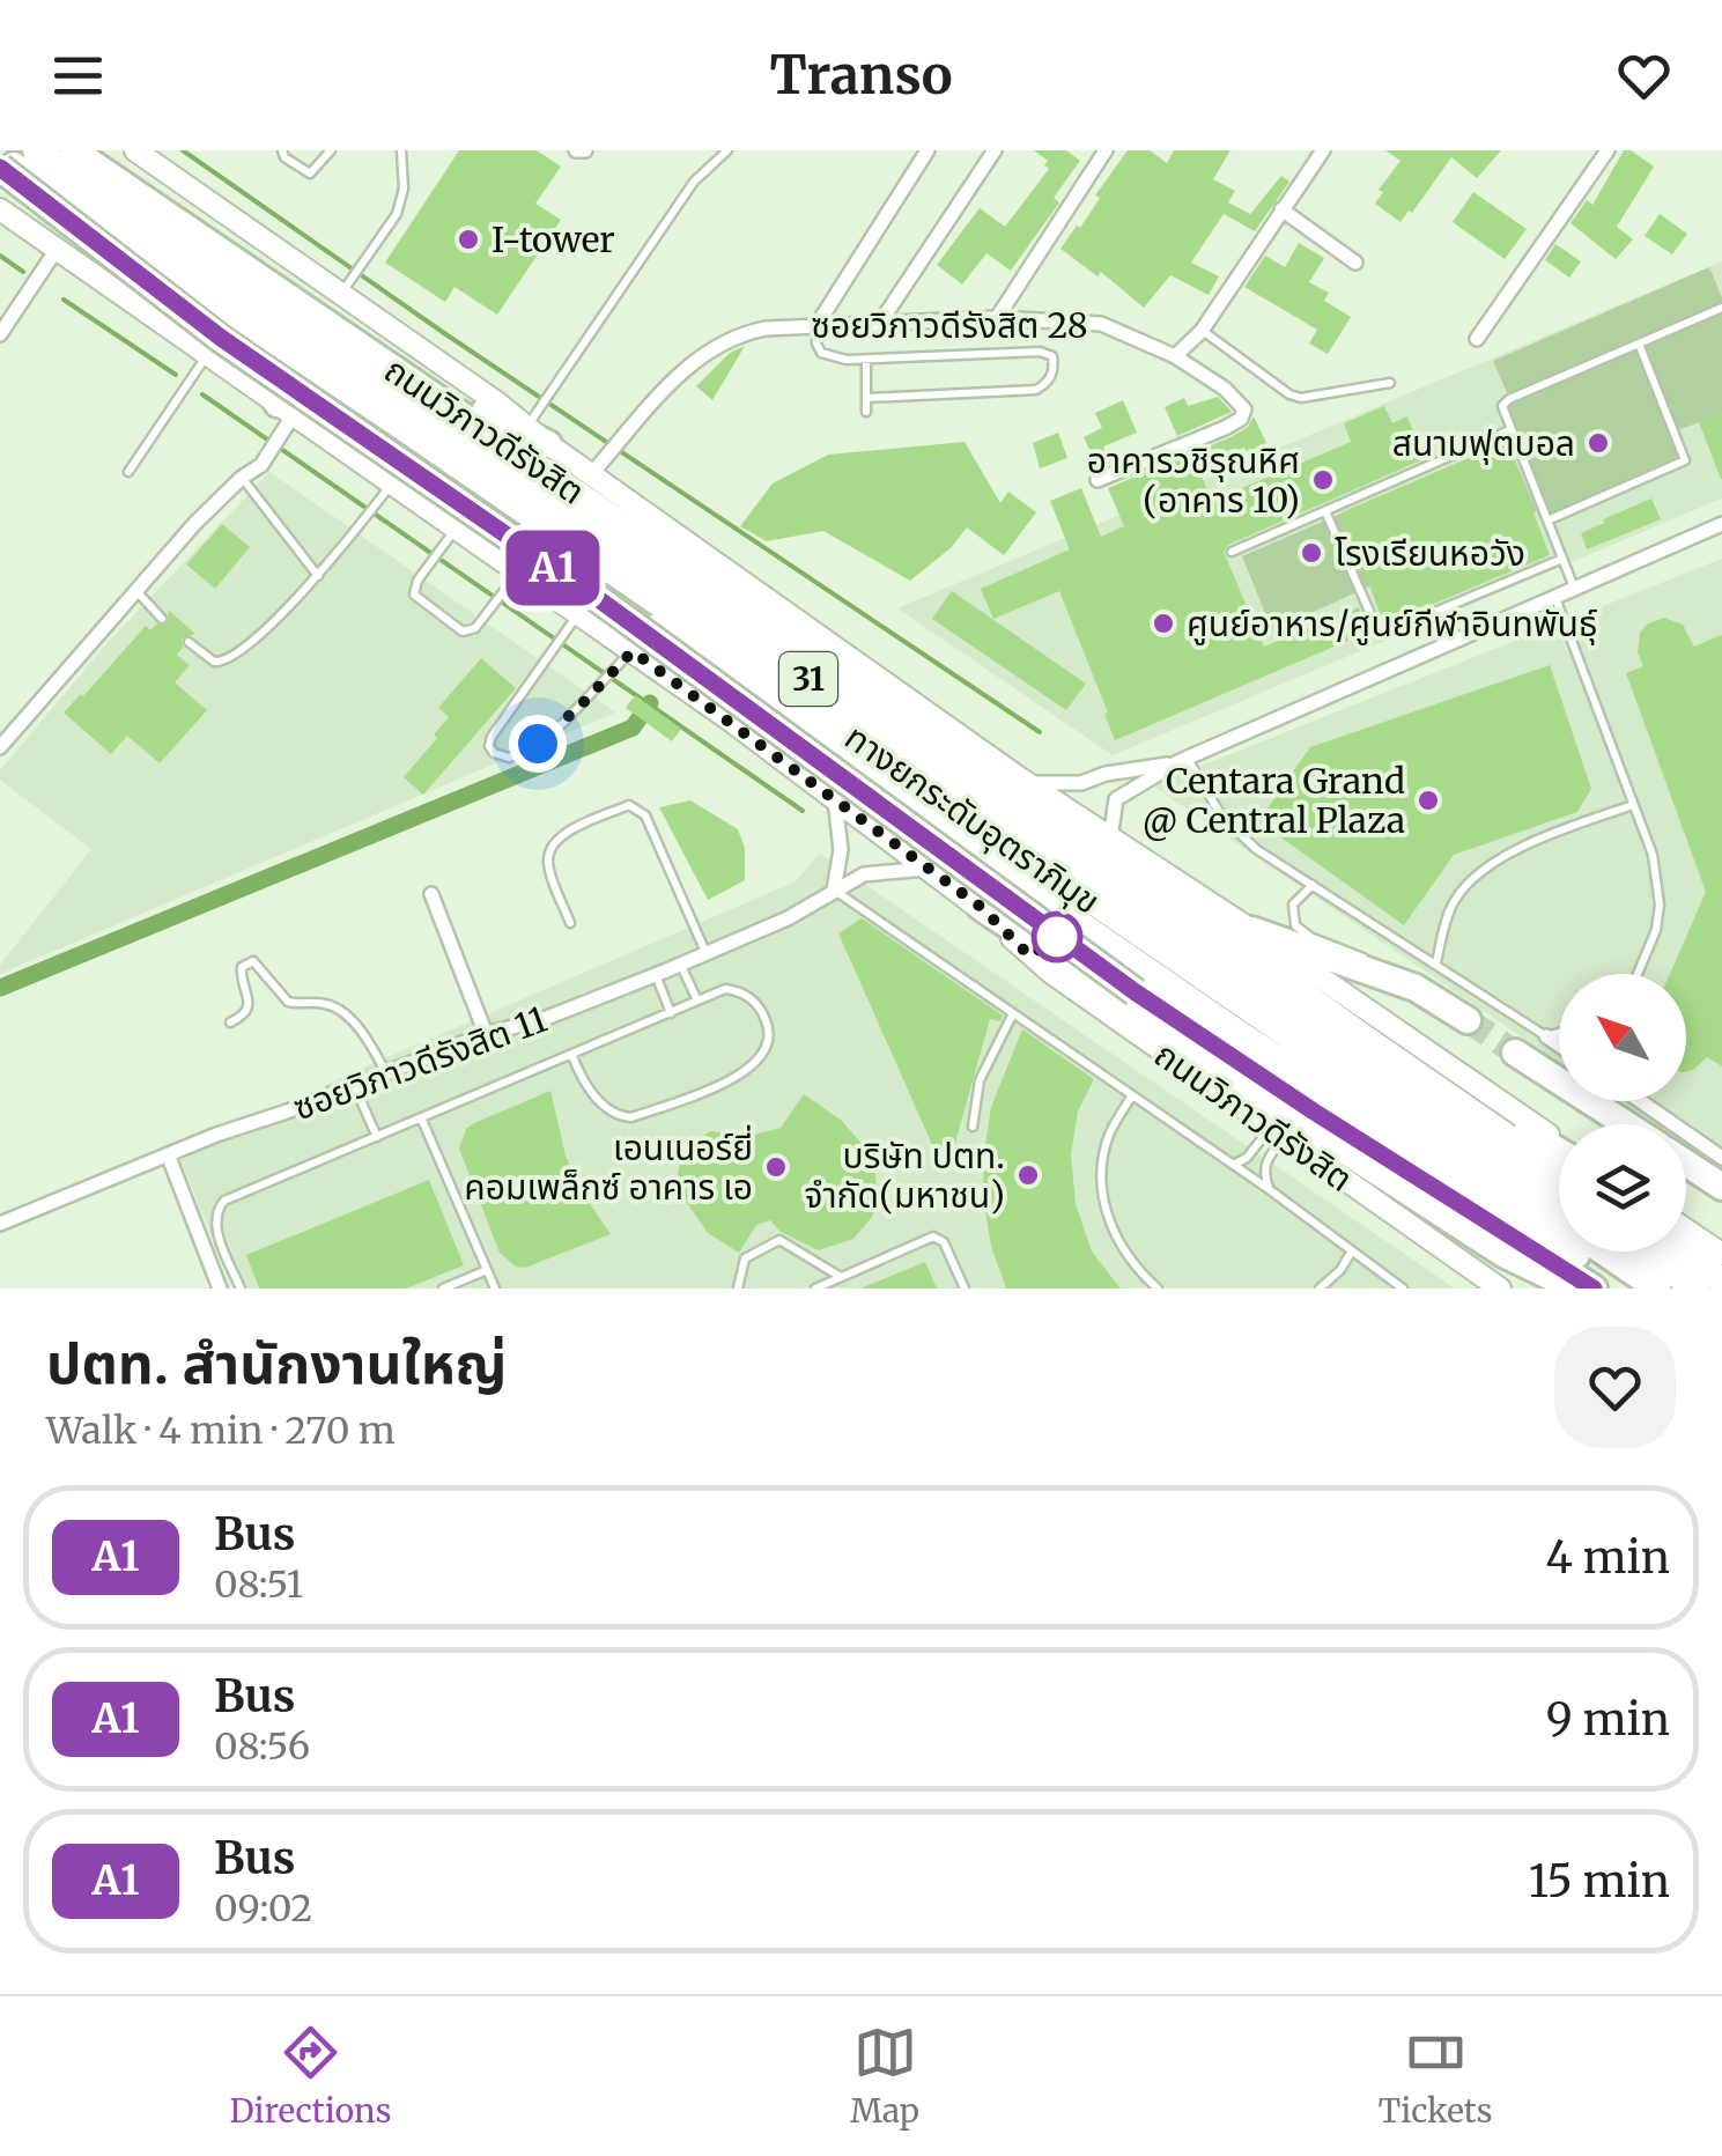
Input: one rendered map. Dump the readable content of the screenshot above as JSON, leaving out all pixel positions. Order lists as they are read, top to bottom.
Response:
{
  "streets": {
    "highway": ["ถนนวิภาวดีรังสิต", "31", "ทางยกระดับอุตราภิมุข"],
    "street": ["ซอยวิภาวดีรังสิต 28", "ซอยวิภาวดีรังสิต 11"]
  },
  "crossings": [
    ["ซอยวิภาวดีรังสิต 28", "ถนนวิภาวดีรังสิต"],
    ["ถนนวิภาวดีรังสิต", "ซอยวิภาวดีรังสิต 11"]
  ],
  "places": [
    "I-tower",
    "สนามฟุตบอล",
    "อาคารวชิรุณหิศ (อาคาร 10)",
    "โรงเรียนหอวัง",
    "ศูนย์อาหาร/ศูนย์กีฬาอินทพันธุ์",
    "Centara Grand @ Central Plaza",
    "เอนเนอร์ยี่ คอมเพล็กซ์ อาคาร เอ",
    "บริษัท ปตท. จำกัด(มหาชน)"
  ],
  "lines": ["bus line A1"],
  "north": "top left",
  "page": {
    "header": "Transo",
    "on_map": "A1",
    "heading": ["ปตท. สำนักงานใหญ่", "Walk · 4 min · 270 m"],
    "list": [
      {
        "mark": "A1",
        "name": "Bus",
        "note": "08:51",
        "value": "4 min"
      },
      {
        "mark": "A1",
        "name": "Bus",
        "note": "08:56",
        "value": "9 min"
      },
      {
        "mark": "A1",
        "name": "Bus",
        "note": "09:02",
        "value": "15 min"
      }
    ],
    "tabs": ["Directions", "Map", "Tickets"]
  }
}
